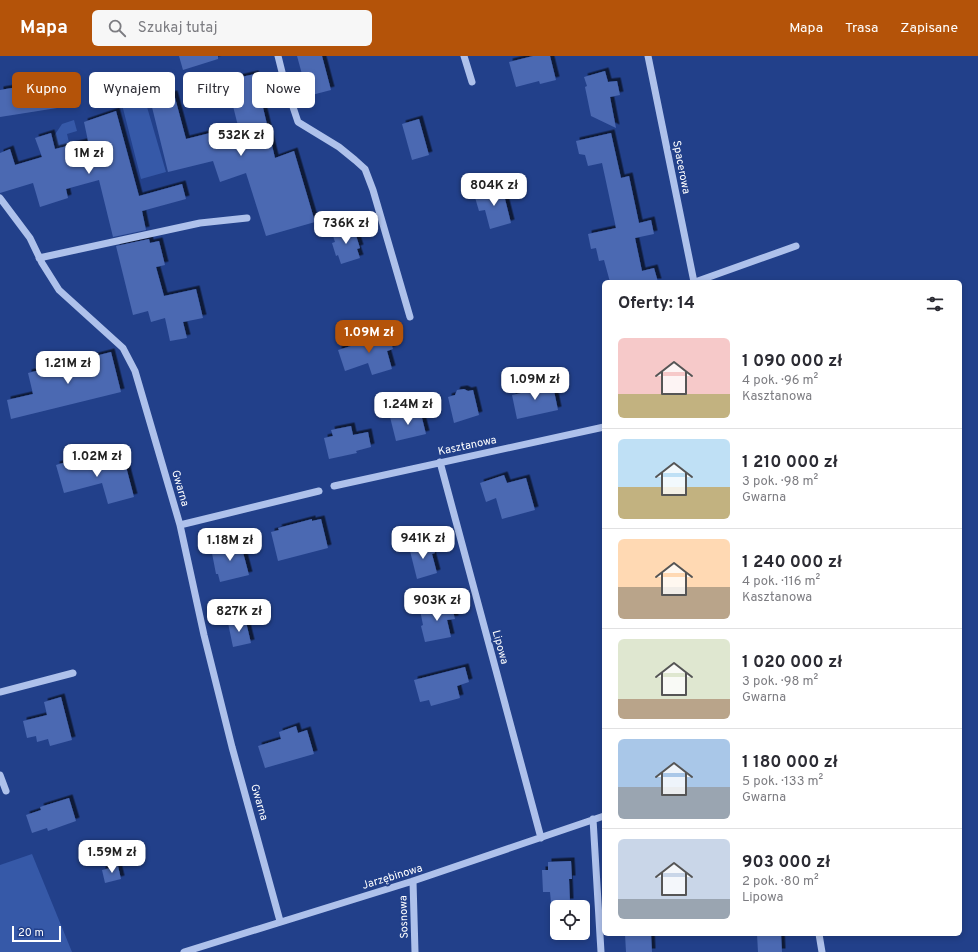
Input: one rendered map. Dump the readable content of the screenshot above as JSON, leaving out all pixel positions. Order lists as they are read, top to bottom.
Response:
{
  "streets": {
    "street": [
      "Spacerowa",
      "Kasztanowa",
      "Gwarna",
      "Lipowa",
      "Jarzębinowa",
      "Sosnowa"
    ]
  },
  "crossings": [
    ["Kasztanowa", "Lipowa"],
    ["Gwarna", "Jarzębinowa"],
    ["Lipowa", "Jarzębinowa"],
    ["Jarzębinowa", "Sosnowa"]
  ],
  "scale_bar": "20 m",
  "page": {
    "header": "Mapa",
    "search": "Szukaj tutaj",
    "nav": ["Mapa", "Trasa", "Zapisane"],
    "chip": [
      "Kupno",
      "Wynajem",
      "Filtry",
      "Nowe"
    ],
    "price": [
      "532K zł",
      "1M zł",
      "804K zł",
      "736K zł",
      "1.09M zł",
      "1.21M zł",
      "1.09M zł",
      "1.24M zł",
      "1.02M zł",
      "941K zł",
      "1.18M zł",
      "903K zł",
      "827K zł",
      "1.59M zł"
    ],
    "heading": "Oferty: 14",
    "list": [
      {
        "name": "1 090 000 zł",
        "note": "4 pok. · 96 m² · Kasztanowa"
      },
      {
        "name": "1 210 000 zł",
        "note": "3 pok. · 98 m² · Gwarna"
      },
      {
        "name": "1 240 000 zł",
        "note": "4 pok. · 116 m² · Kasztanowa"
      },
      {
        "name": "1 020 000 zł",
        "note": "3 pok. · 98 m² · Gwarna"
      },
      {
        "name": "1 180 000 zł",
        "note": "5 pok. · 133 m² · Gwarna"
      },
      {
        "name": "903 000 zł",
        "note": "2 pok. · 80 m² · Lipowa"
      }
    ],
    "scale": "20 m"
  }
}
